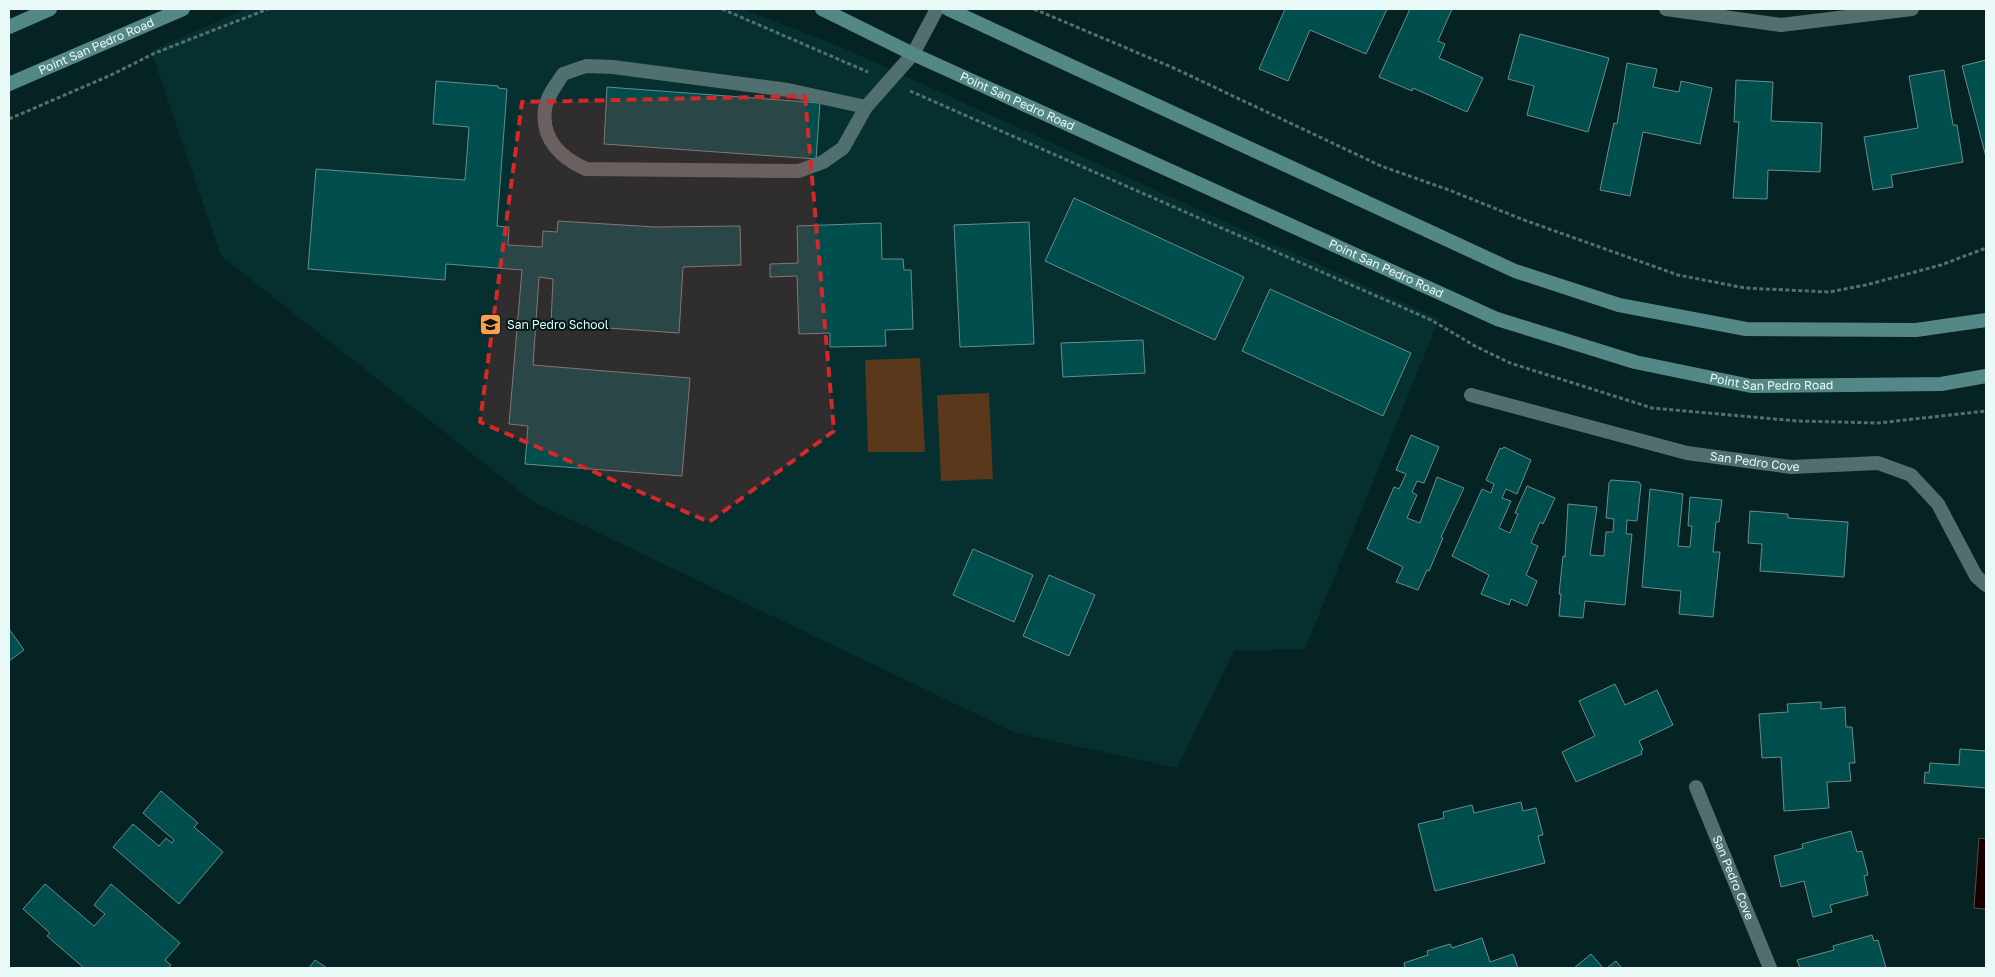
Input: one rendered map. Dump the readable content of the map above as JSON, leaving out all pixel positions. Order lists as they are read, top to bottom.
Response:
{
  "streets": {
    "main road": ["Point San Pedro Road"],
    "street": ["San Pedro Cove"]
  },
  "places": {
    "school or university": ["San Pedro School"]
  }
}
